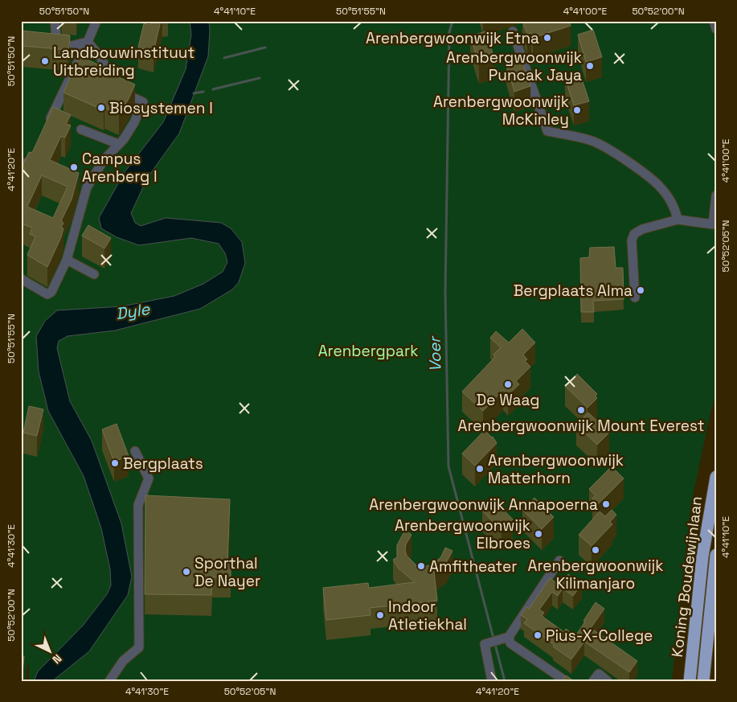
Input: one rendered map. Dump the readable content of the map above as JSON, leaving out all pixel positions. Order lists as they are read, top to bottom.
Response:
{
  "streets": {
    "highway": ["Koning Boudewijnlaan"]
  },
  "water": ["Dyle", "Voer"],
  "parks": ["Arenbergpark"],
  "places": [
    "Arenbergwoonwijk Etna",
    "Landbouwinstituut Uitbreiding",
    "Arenbergwoonwijk Puncak Jaya",
    "Biosystemen I",
    "Arenbergwoonwijk McKinley",
    "Campus Arenberg I",
    "Bergplaats Alma",
    "De Waag",
    "Arenbergwoonwijk Mount Everest",
    "Bergplaats",
    "Arenbergwoonwijk Matterhorn",
    "Arenbergwoonwijk Annapoerna",
    "Arenbergwoonwijk Elbroes",
    "Arenbergwoonwijk Kilimanjaro",
    "Amfitheater",
    "Sporthal De Nayer",
    "Indoor Atletiekhal",
    "Pius-X-College"
  ],
  "north": "bottom right",
  "coordinates": [
    "50°51'50\"N",
    "4°41'10\"E",
    "50°51'55\"N",
    "4°41'00\"E",
    "50°52'00\"N",
    "4°41'20\"E",
    "50°52'05\"N",
    "4°41'30\"E"
  ]
}
